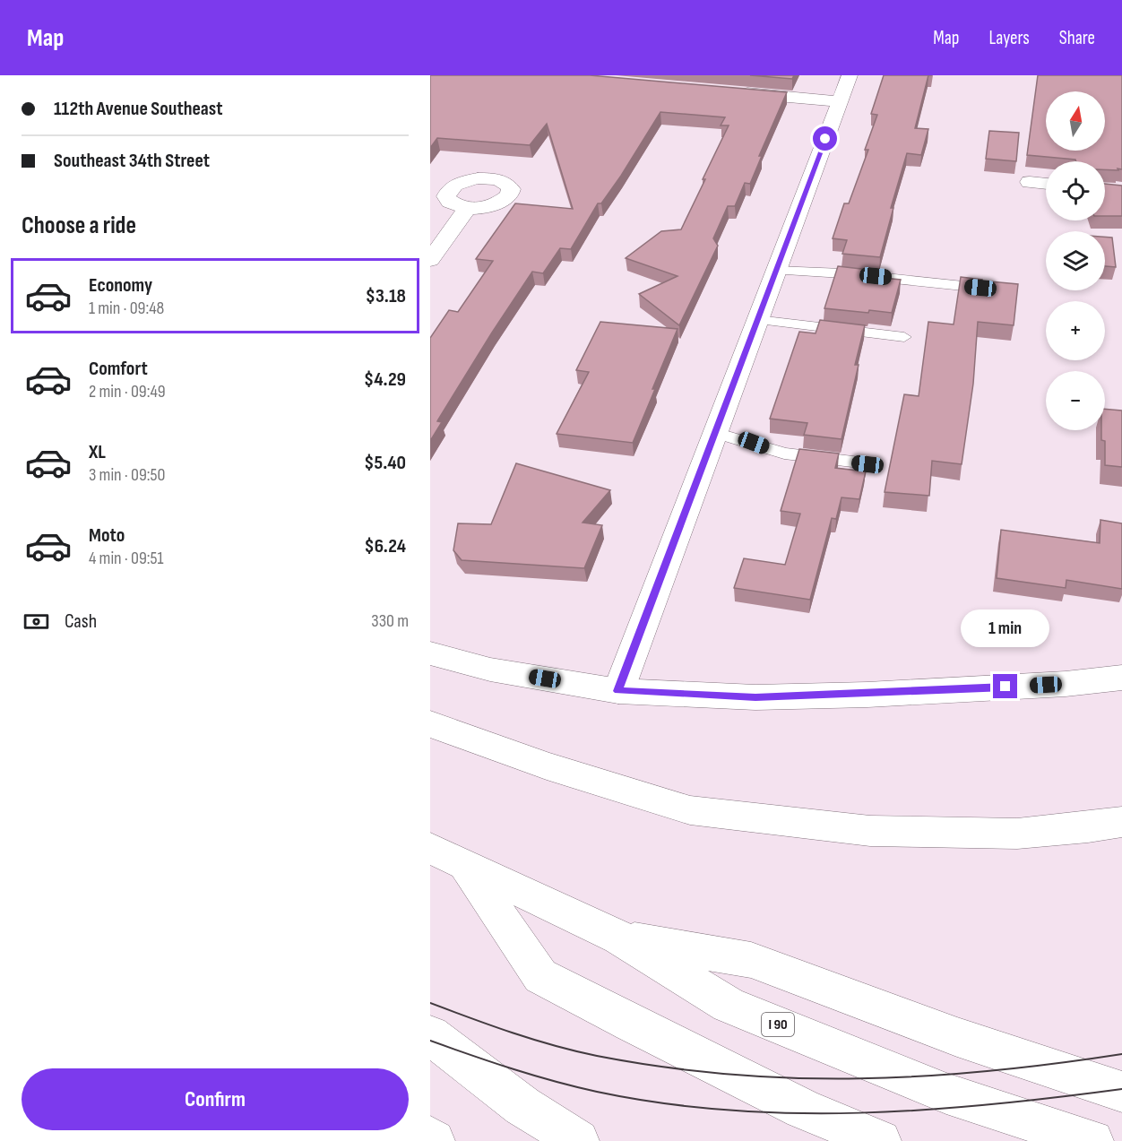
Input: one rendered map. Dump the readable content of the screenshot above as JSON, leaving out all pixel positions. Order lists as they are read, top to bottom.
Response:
{
  "streets": {
    "main road": ["I 90"]
  },
  "north": "top",
  "page": {
    "header": "Map",
    "nav": ["Map", "Layers", "Share"],
    "banner": ["112th Avenue Southeast", "Southeast 34th Street"],
    "map_buttons": ["+", "−"],
    "heading": "Choose a ride",
    "list": [
      {
        "name": "Economy",
        "note": "1 min · 09:48",
        "value": "$3.18"
      },
      {
        "name": "Comfort",
        "note": "2 min · 09:49",
        "value": "$4.29"
      },
      {
        "name": "XL",
        "note": "3 min · 09:50",
        "value": "$5.40"
      },
      {
        "name": "Moto",
        "note": "4 min · 09:51",
        "value": "$6.24"
      }
    ],
    "pay": ["Cash", "330 m"],
    "bubble": "1 min",
    "buttons": "Confirm"
  }
}
